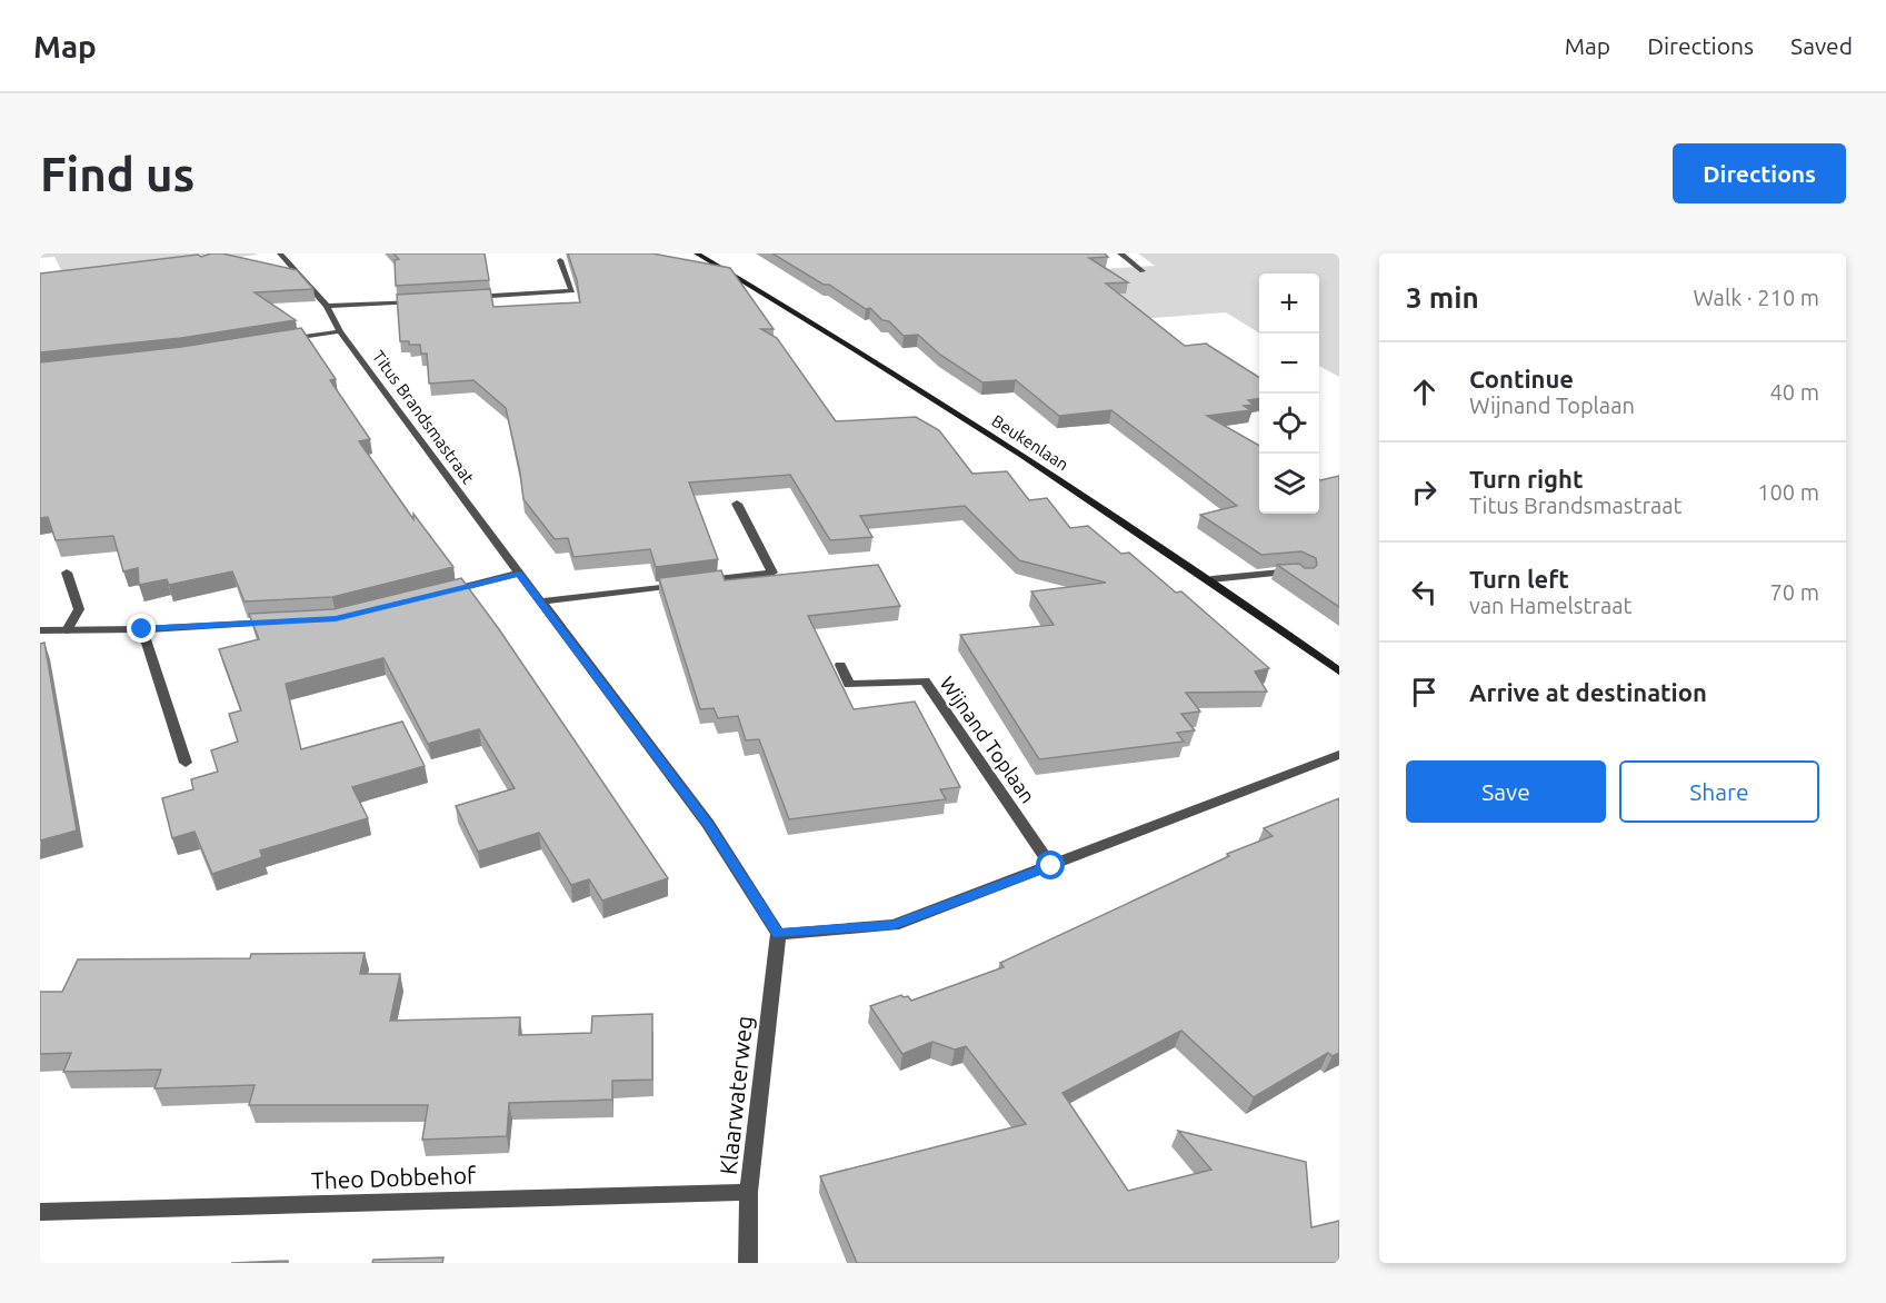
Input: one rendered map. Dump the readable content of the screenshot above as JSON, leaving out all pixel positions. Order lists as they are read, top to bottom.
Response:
{
  "streets": {
    "street": [
      "Titus Brandsmastraat",
      "Beukenlaan",
      "Wijnand Toplaan",
      "Klaarwaterweg",
      "Theo Dobbehof"
    ]
  },
  "crossings": [
    ["Titus Brandsmastraat", "Klaarwaterweg"],
    ["Klaarwaterweg", "Theo Dobbehof"]
  ],
  "page": {
    "header": "Map",
    "nav": ["Map", "Directions", "Saved"],
    "buttons": [
      "Directions",
      ["Save", "Share"]
    ],
    "title": "Find us",
    "heading": ["3 min", "Walk · 210 m"],
    "map_buttons": ["+", "−"],
    "list": [
      ["Continue", "Wijnand Toplaan", "40 m"],
      ["Turn right", "Titus Brandsmastraat", "100 m"],
      ["Turn left", "van Hamelstraat", "70 m"],
      "Arrive at destination"
    ]
  }
}
